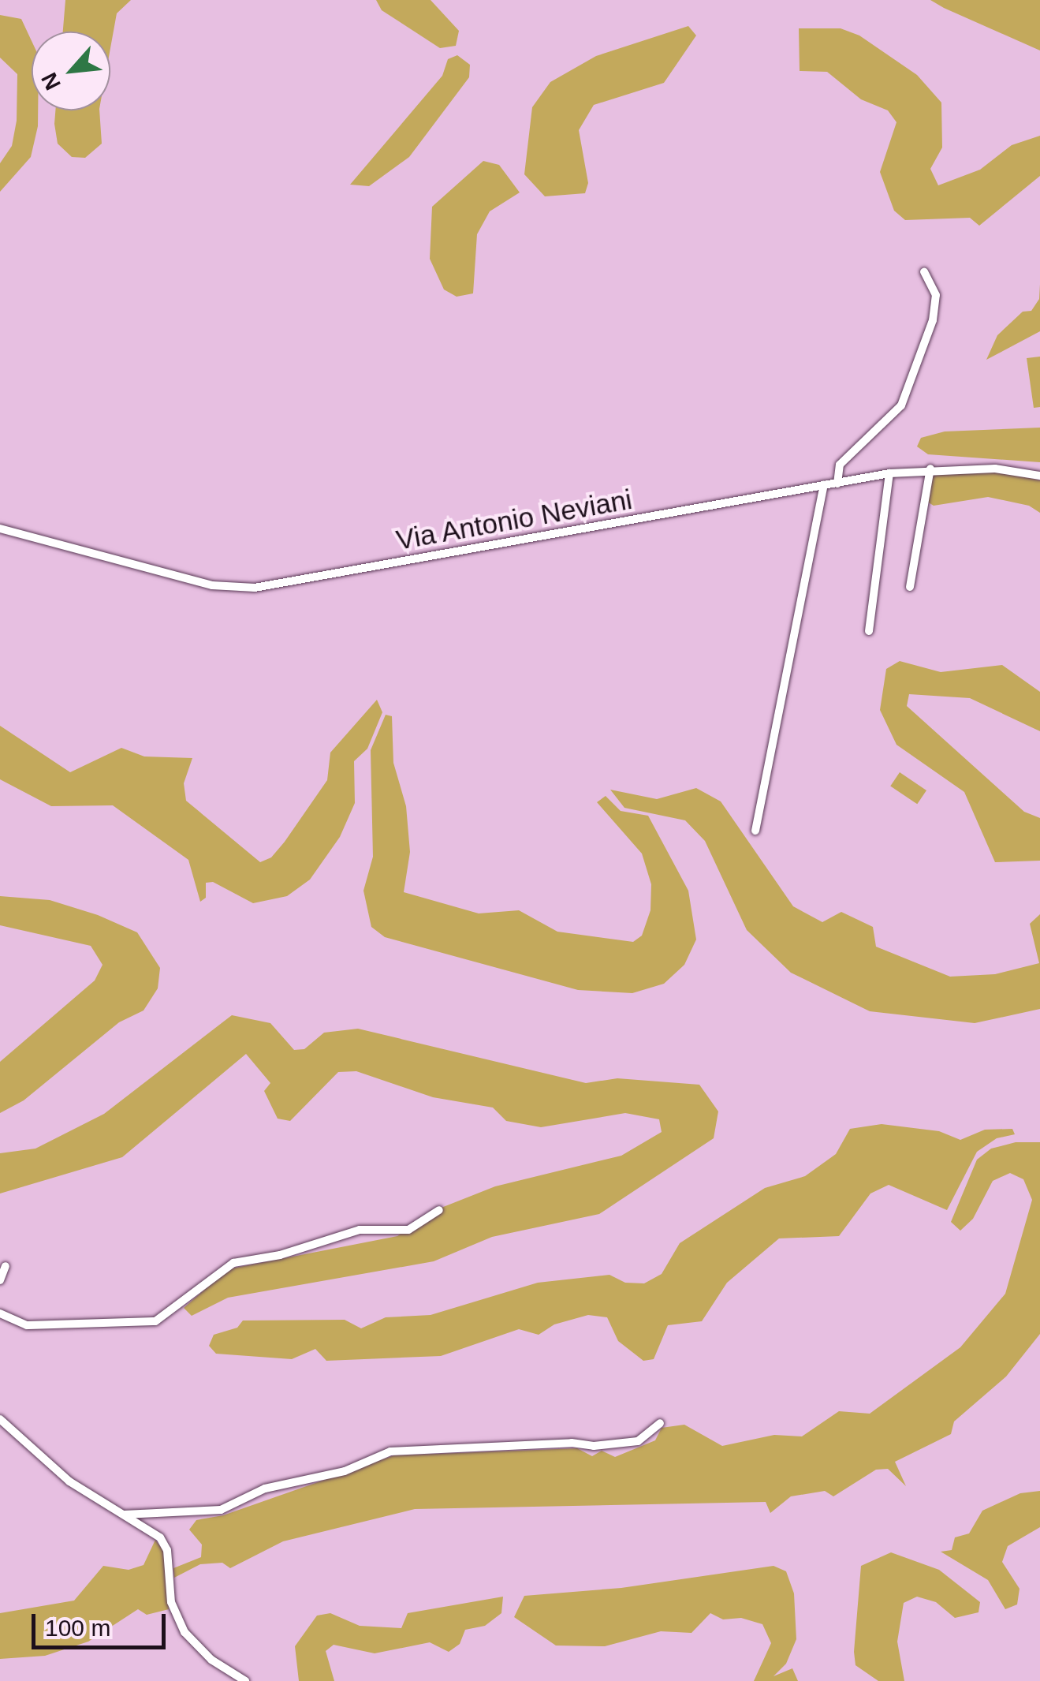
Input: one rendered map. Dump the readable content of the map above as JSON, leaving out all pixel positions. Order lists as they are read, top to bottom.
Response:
{
  "streets": {
    "street": ["Via Antonio Neviani"]
  },
  "scale_bar": "100 m",
  "north": "bottom left"
}
